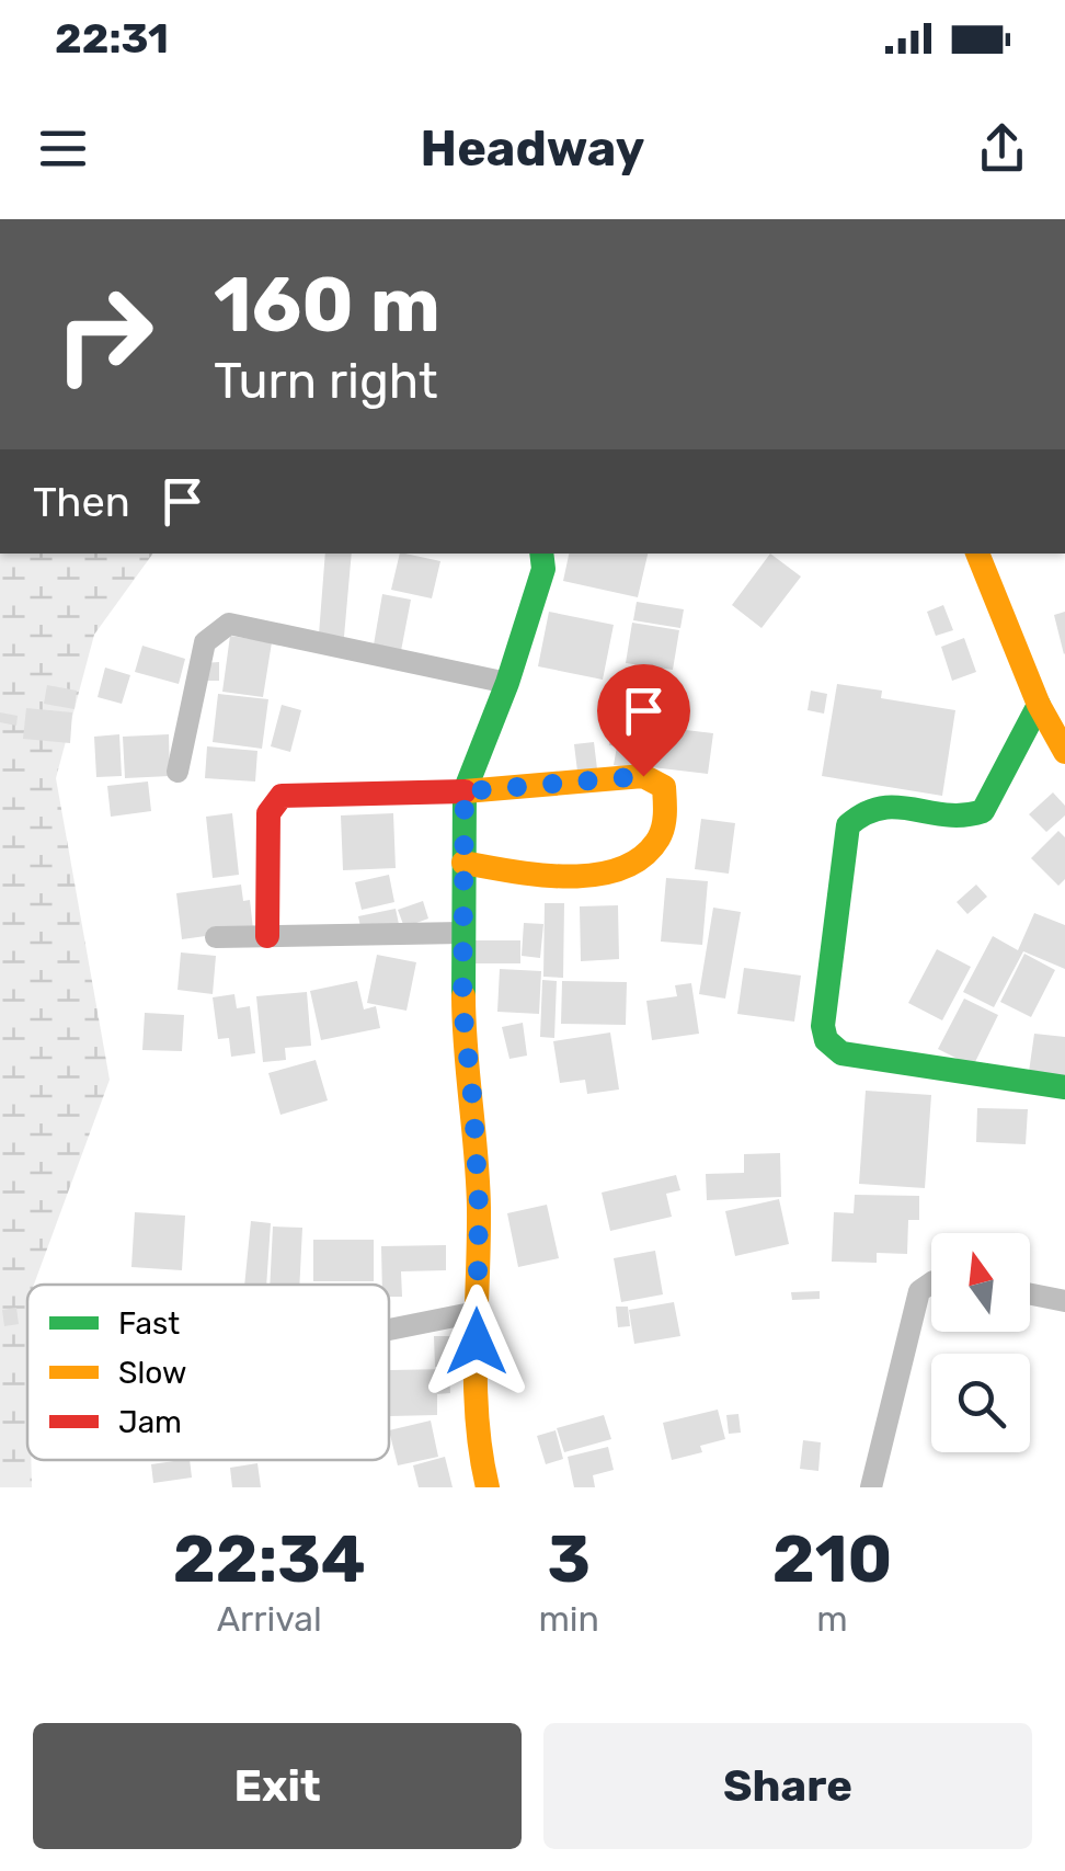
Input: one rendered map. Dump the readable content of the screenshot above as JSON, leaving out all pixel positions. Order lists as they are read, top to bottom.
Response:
{
  "legend": ["Fast", "Slow", "Jam"],
  "north": "top",
  "page": {
    "status": "22:31",
    "header": "Headway",
    "turn": ["160 m", "Turn right"],
    "then": "Then",
    "eta": [
      "22:34",
      "Arrival",
      "3",
      "min",
      "210",
      "m"
    ],
    "buttons": ["Exit", "Share"]
  }
}
